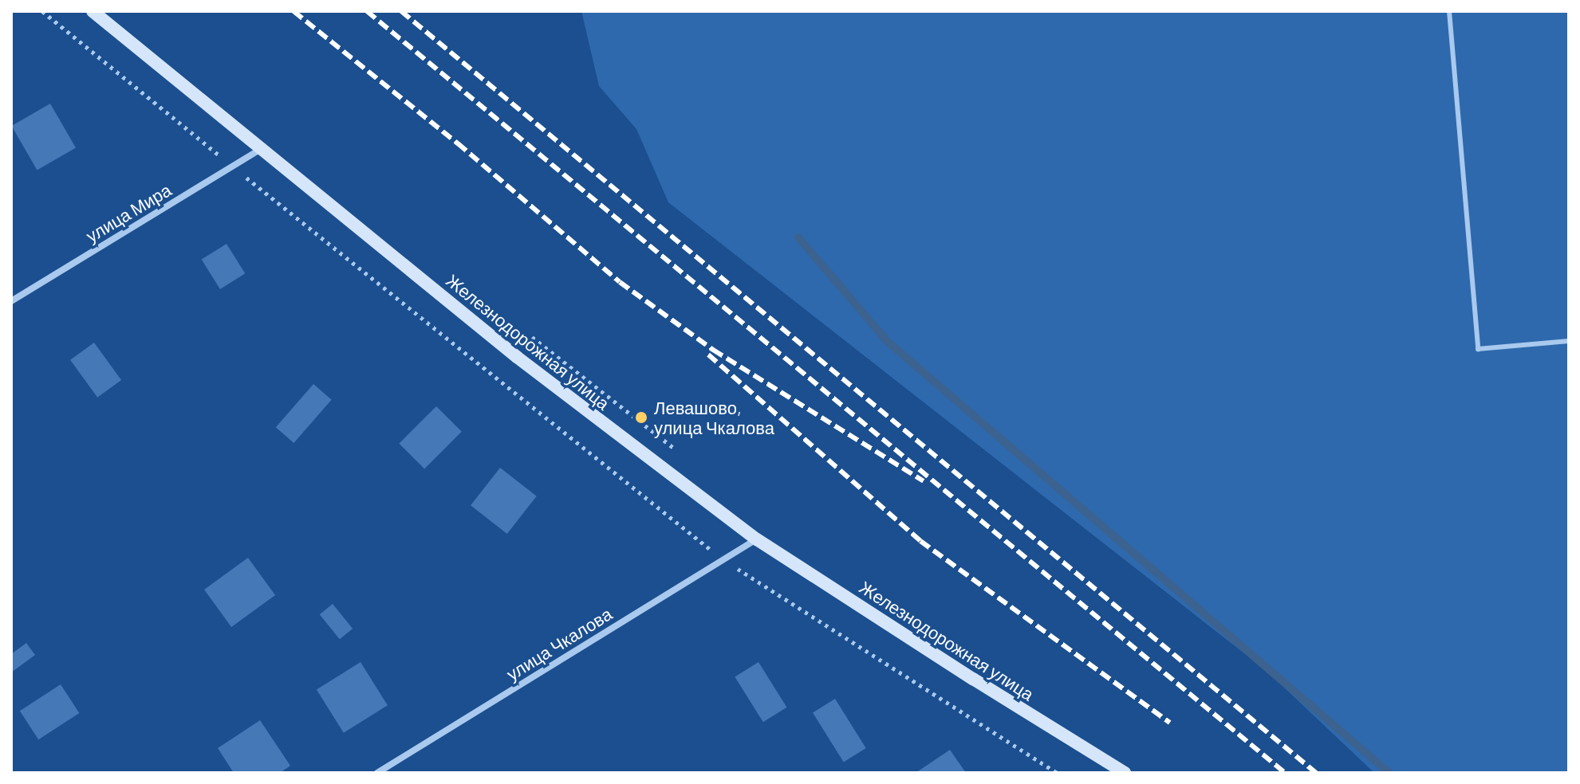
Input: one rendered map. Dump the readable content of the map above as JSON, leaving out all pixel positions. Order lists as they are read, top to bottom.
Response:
{
  "streets": {
    "street": ["улица Мира", "Железнодорожная улица", "улица Чкалова"]
  },
  "crossings": [
    ["улица Мира", "Железнодорожная улица"],
    ["Железнодорожная улица", "улица Чкалова"]
  ],
  "places": ["Левашово, улица Чкалова"]
}
